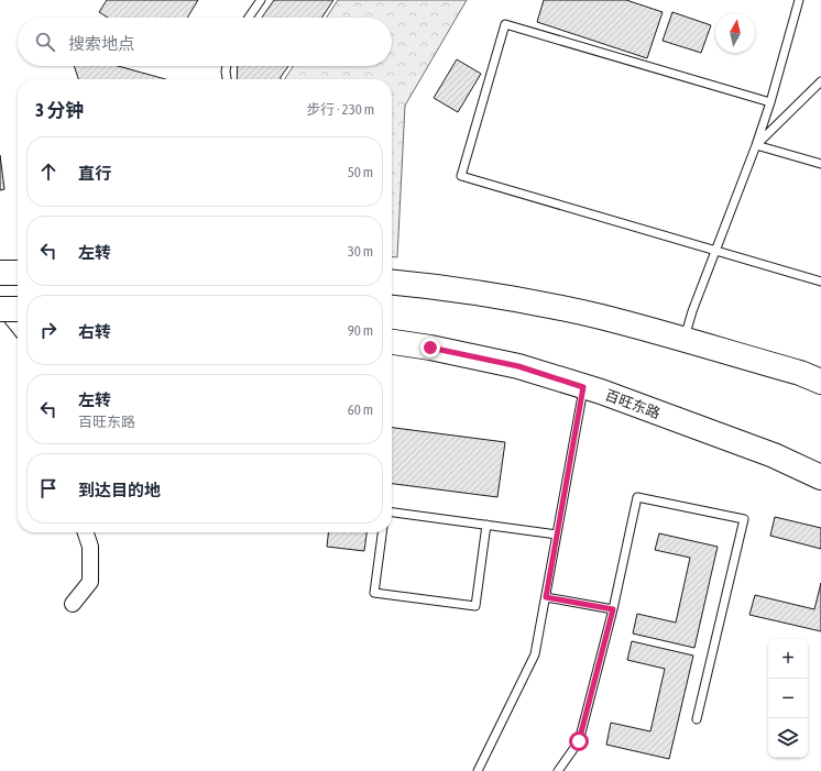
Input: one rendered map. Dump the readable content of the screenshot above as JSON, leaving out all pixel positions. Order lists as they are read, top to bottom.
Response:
{
  "streets": {
    "main road": ["百旺东路"]
  },
  "north": "top",
  "page": {
    "search": "搜索地点",
    "heading": ["3 分钟", "步行 · 230 m"],
    "list": [
      ["直行", "50 m"],
      ["左转", "30 m"],
      ["右转", "90 m"],
      ["左转", "百旺东路", "60 m"],
      "到达目的地"
    ],
    "map_buttons": ["+", "−"]
  }
}
